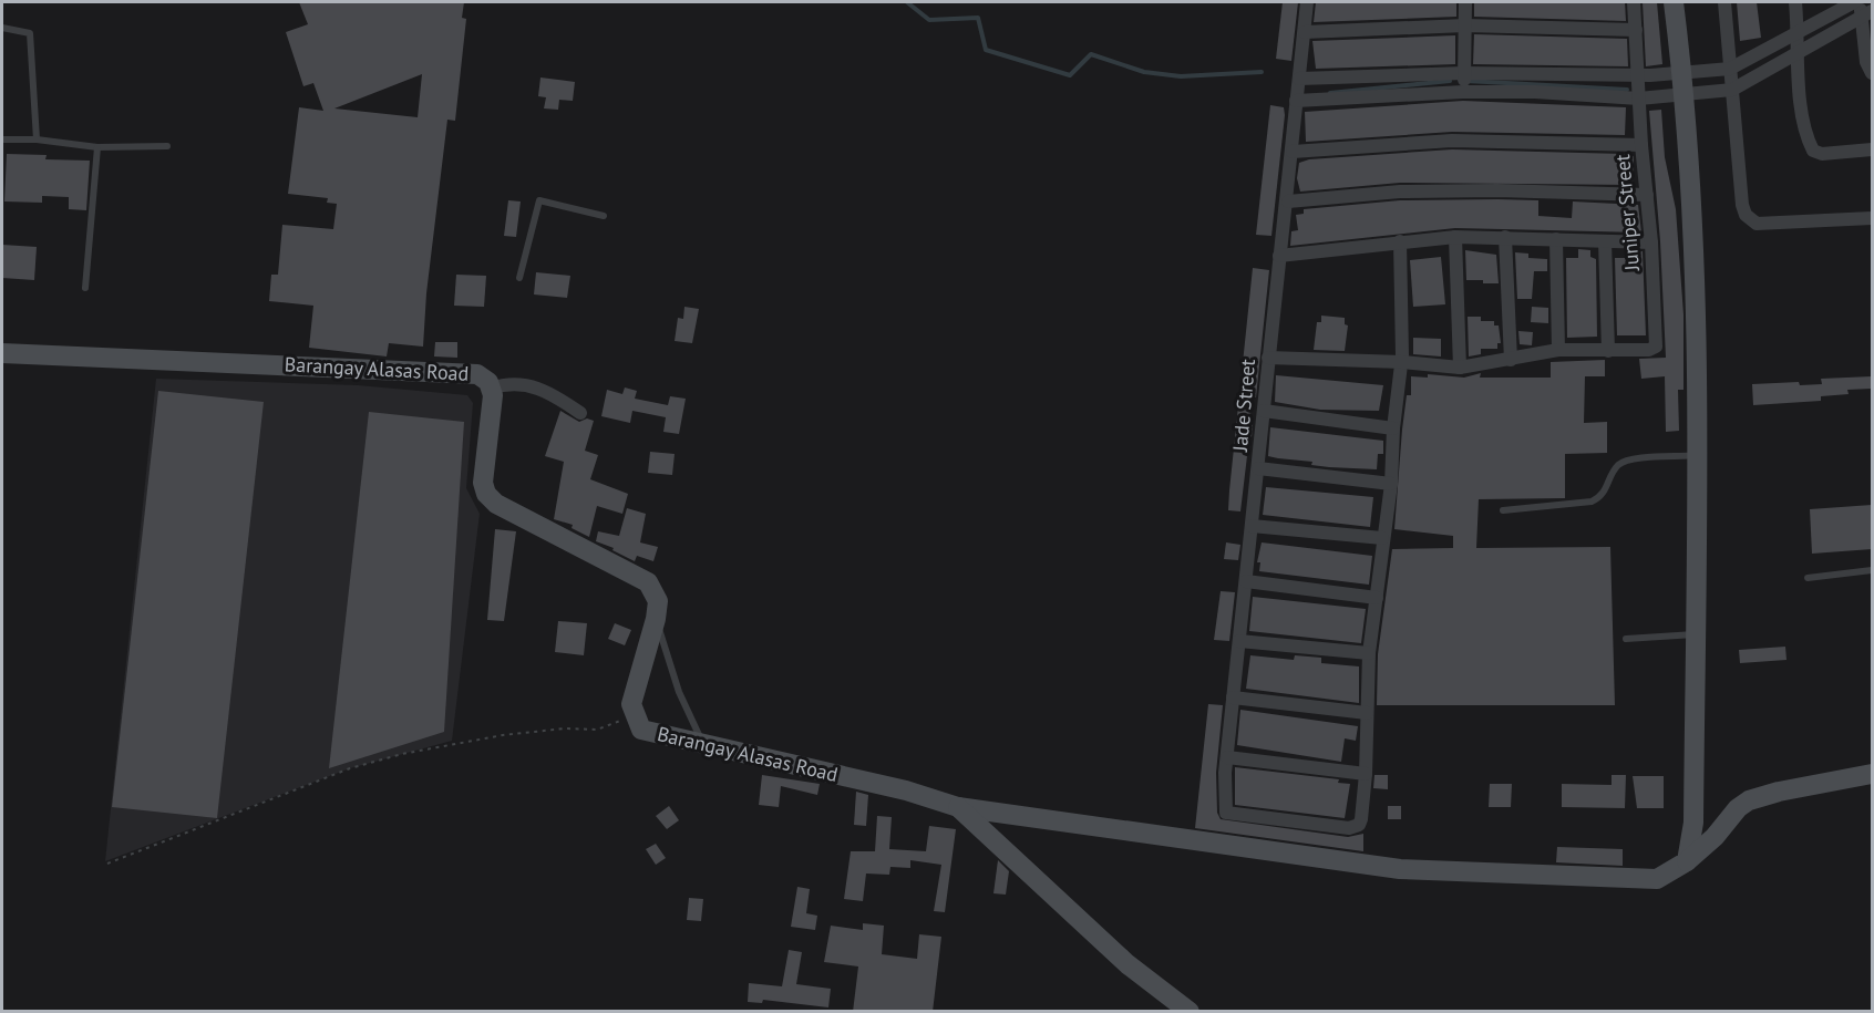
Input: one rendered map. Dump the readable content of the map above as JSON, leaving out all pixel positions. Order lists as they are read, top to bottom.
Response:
{
  "streets": {
    "street": ["Juniper Street", "Barangay Alasas Road", "Jade Street"]
  }
}
